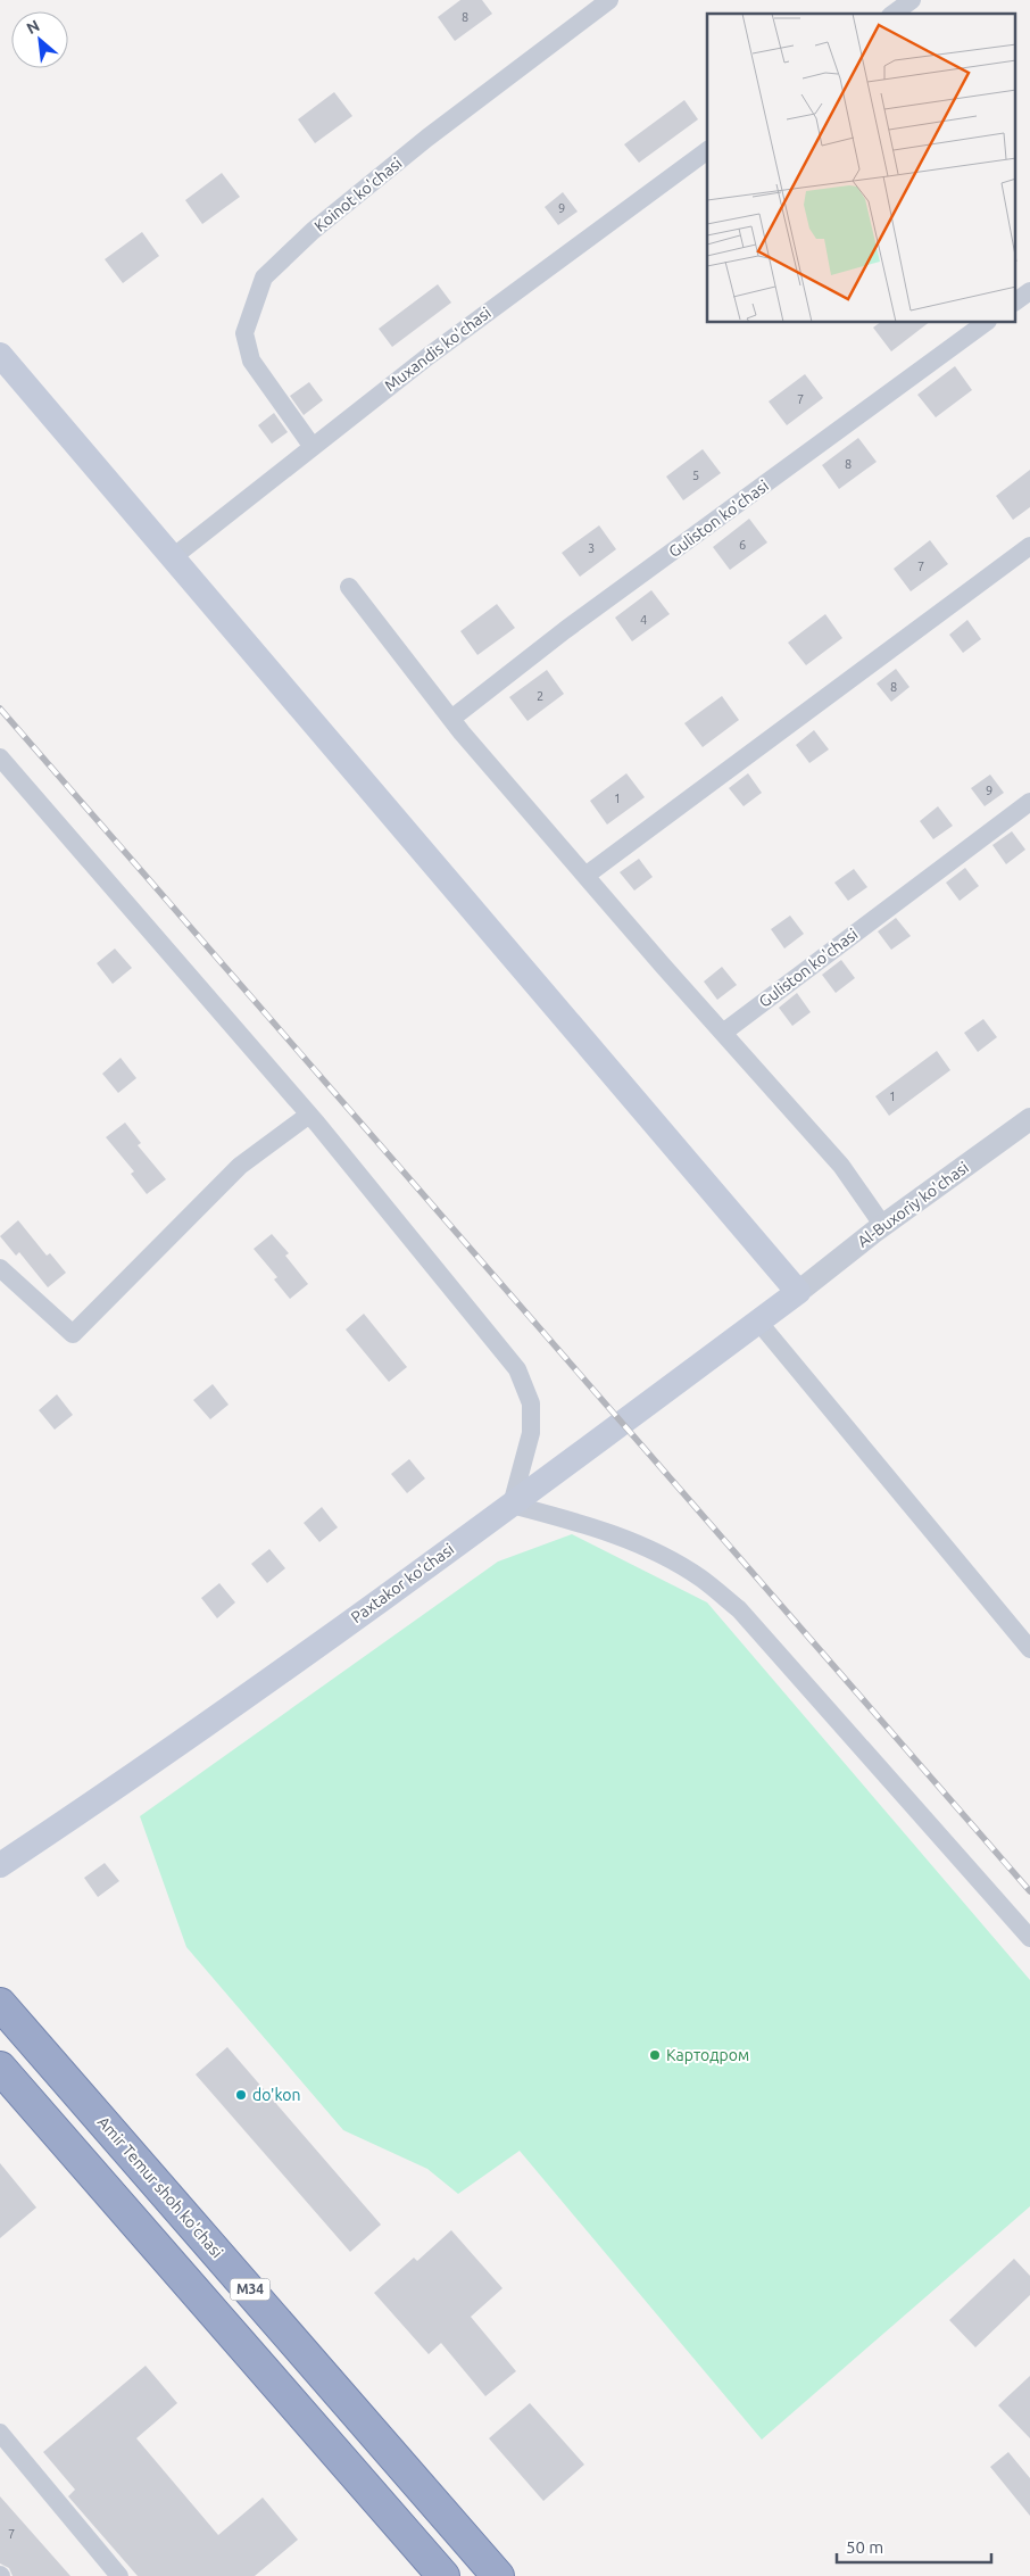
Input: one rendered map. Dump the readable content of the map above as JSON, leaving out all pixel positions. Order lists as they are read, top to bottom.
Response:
{
  "streets": {
    "highway": ["Amir Temur shoh ko'chasi", "M34"],
    "main road": ["Paxtakor ko'chasi"],
    "street": [
      "Koinot ko'chasi",
      "Muxandis ko'chasi",
      "Guliston ko'chasi",
      "Al-Buxoriy ko'chasi"
    ]
  },
  "crossings": [
    ["Koinot ko'chasi", "Muxandis ko'chasi"],
    ["Al-Buxoriy ko'chasi", "Paxtakor ko'chasi"]
  ],
  "places": ["Картодром", "do'kon"],
  "house_numbers": [
    "8",
    "9",
    "7",
    "8",
    "5",
    "6",
    "3",
    "7",
    "4",
    "8",
    "2",
    "9",
    "1",
    "1",
    "7"
  ],
  "scale_bar": "50 m",
  "north": "top left"
}
